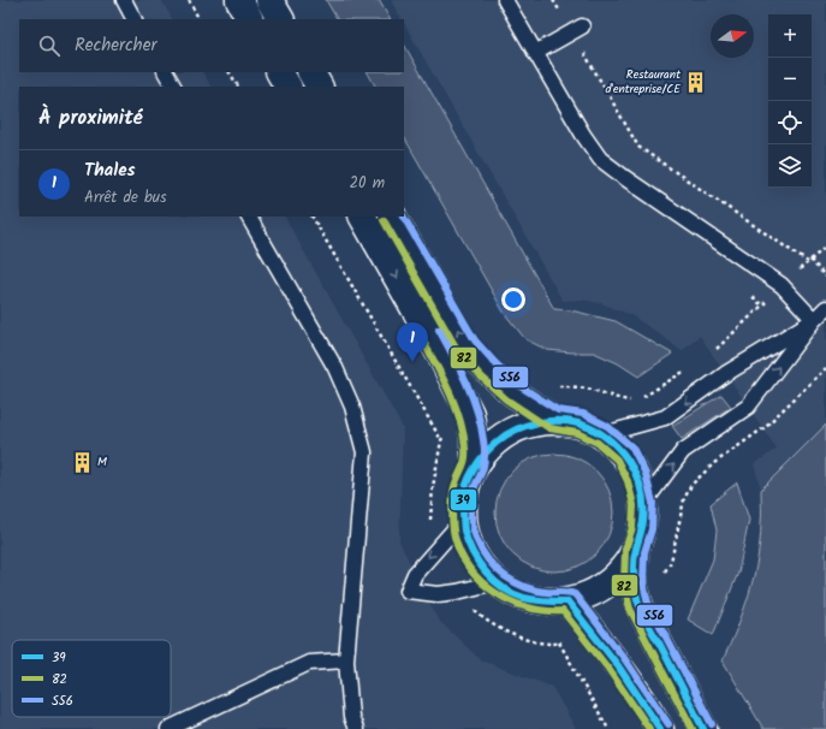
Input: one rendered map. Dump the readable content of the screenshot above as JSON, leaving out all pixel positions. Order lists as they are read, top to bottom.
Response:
{
  "places": {
    "building": ["Restaurant d'entreprise/CE", "M"]
  },
  "lines": ["transit line S56", "transit line 82", "transit line 39"],
  "legend": ["39", "82", "S56"],
  "north": "right",
  "page": {
    "map_buttons": ["+", "−"],
    "search": "Rechercher",
    "heading": "À proximité",
    "list": [
      {
        "mark": "1",
        "name": "Thales",
        "note": "Arrêt de bus",
        "value": "20 m"
      }
    ],
    "pins": "1"
  }
}
